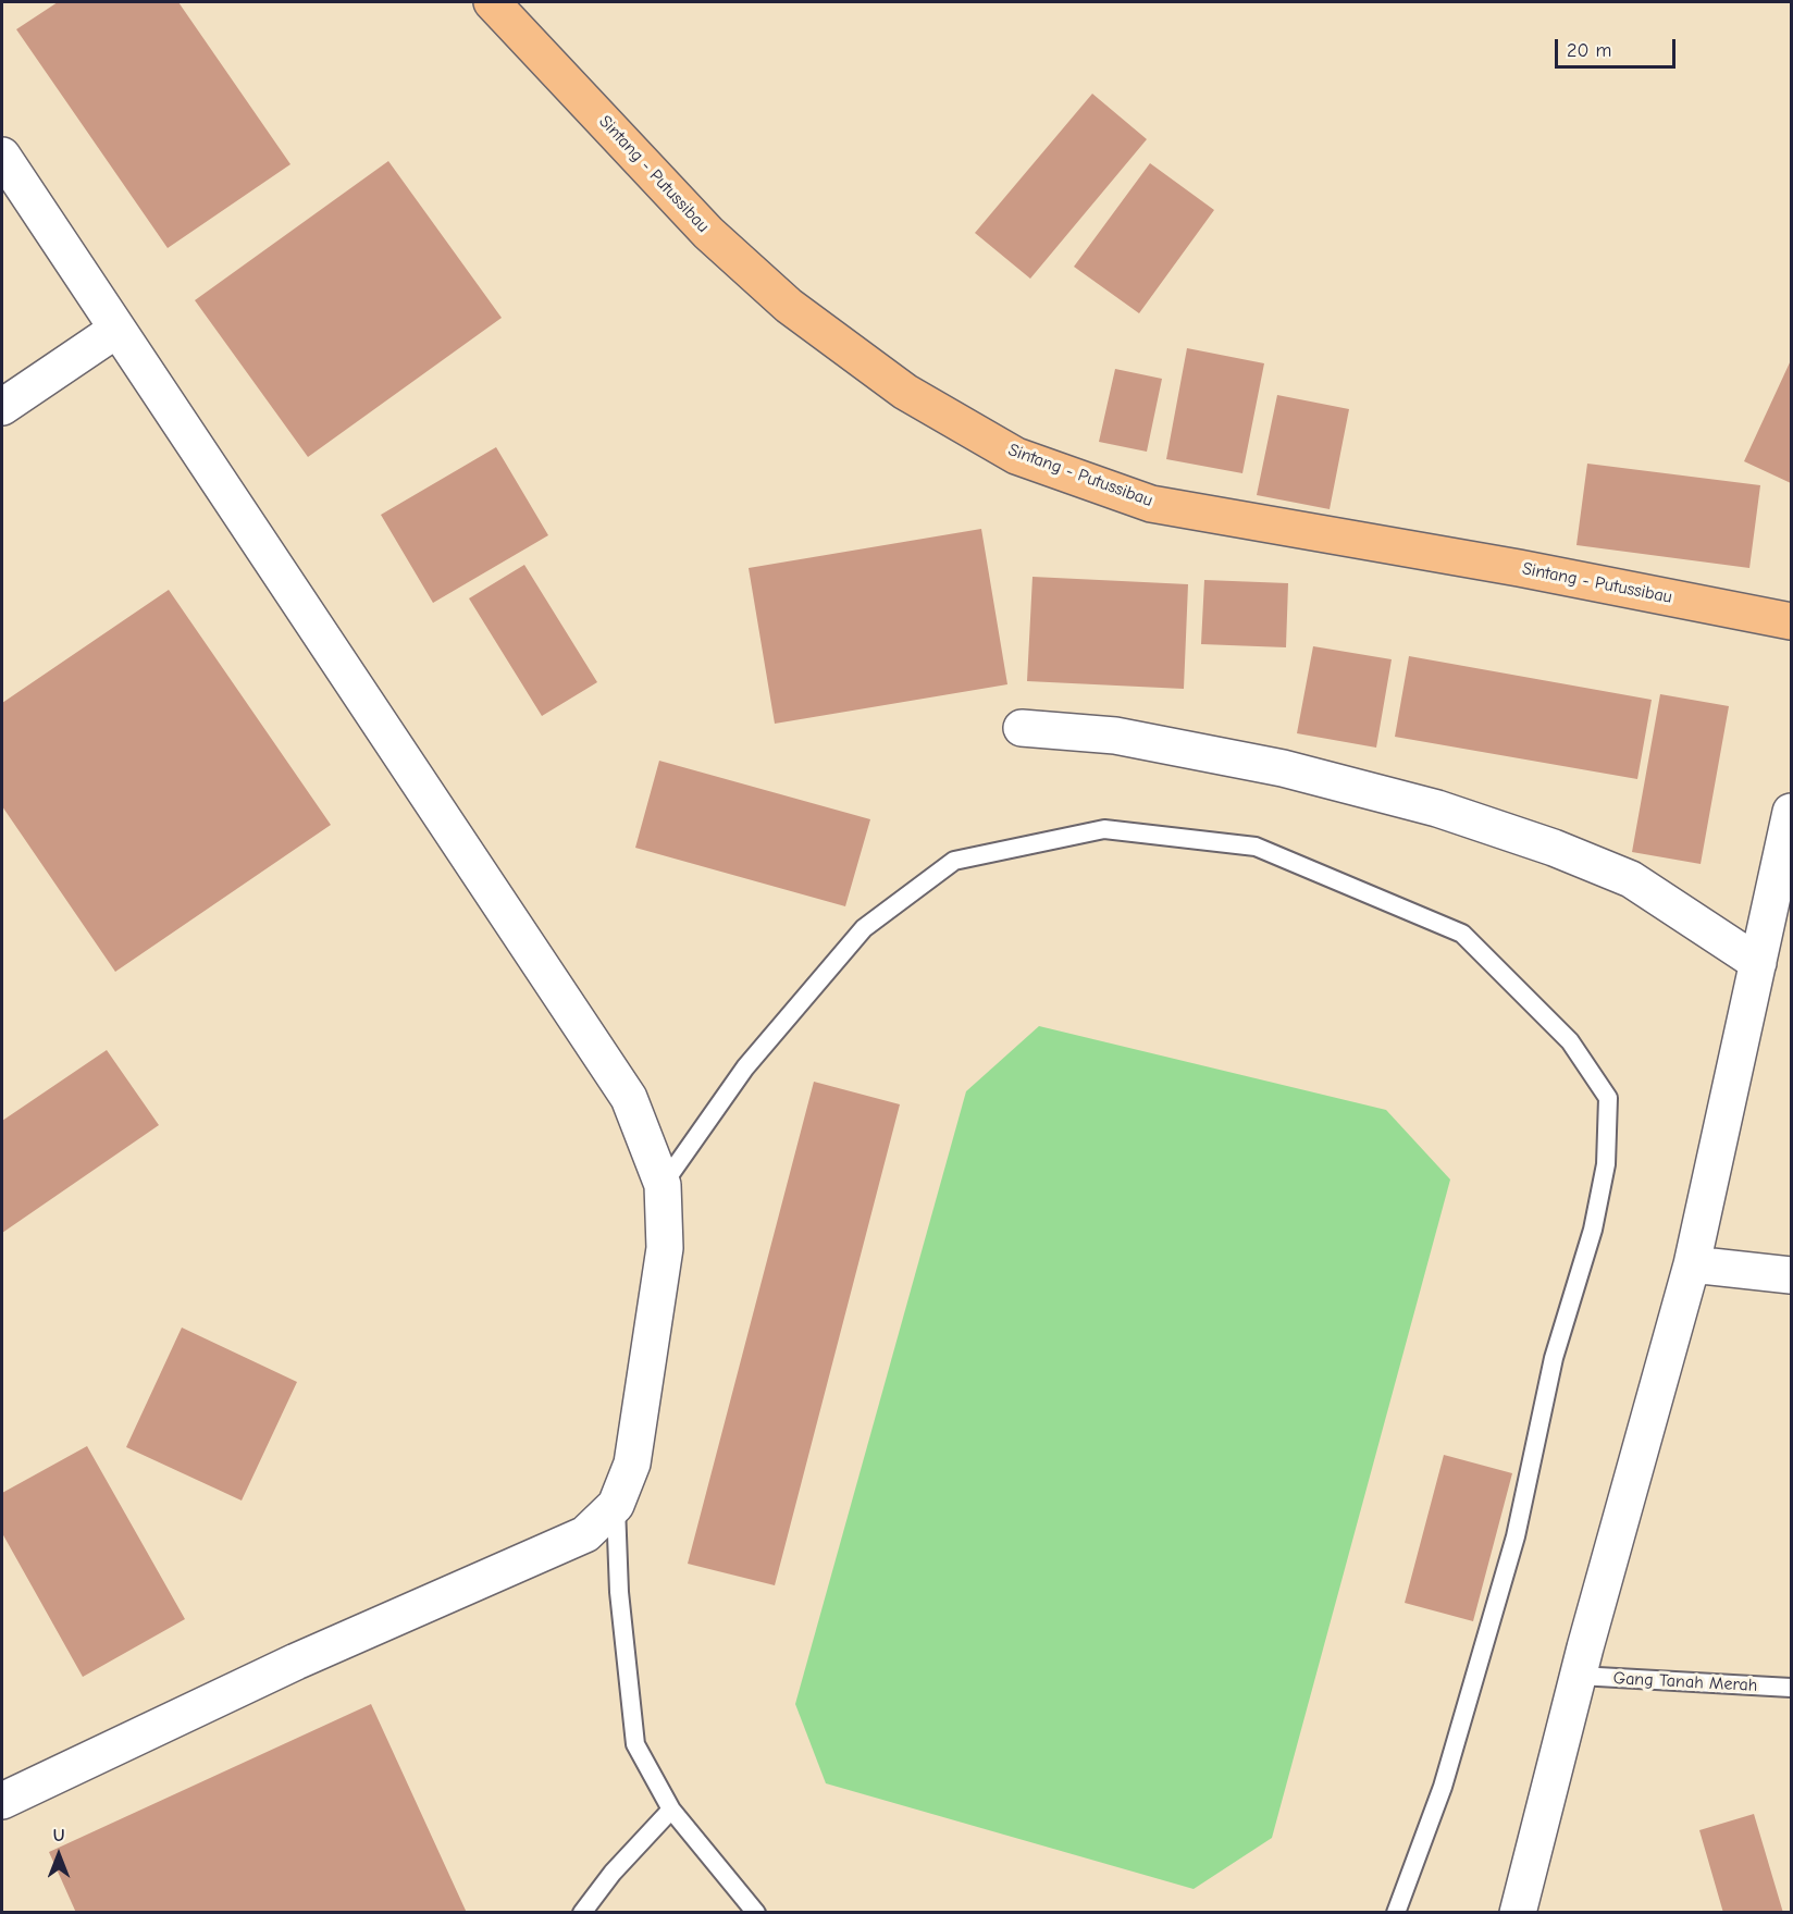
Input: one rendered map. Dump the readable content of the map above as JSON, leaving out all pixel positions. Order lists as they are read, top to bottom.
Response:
{
  "streets": {
    "highway": ["Sintang - Putussibau"],
    "lane": ["Gang Tanah Merah"]
  },
  "scale_bar": "20 m",
  "north": "top"
}
